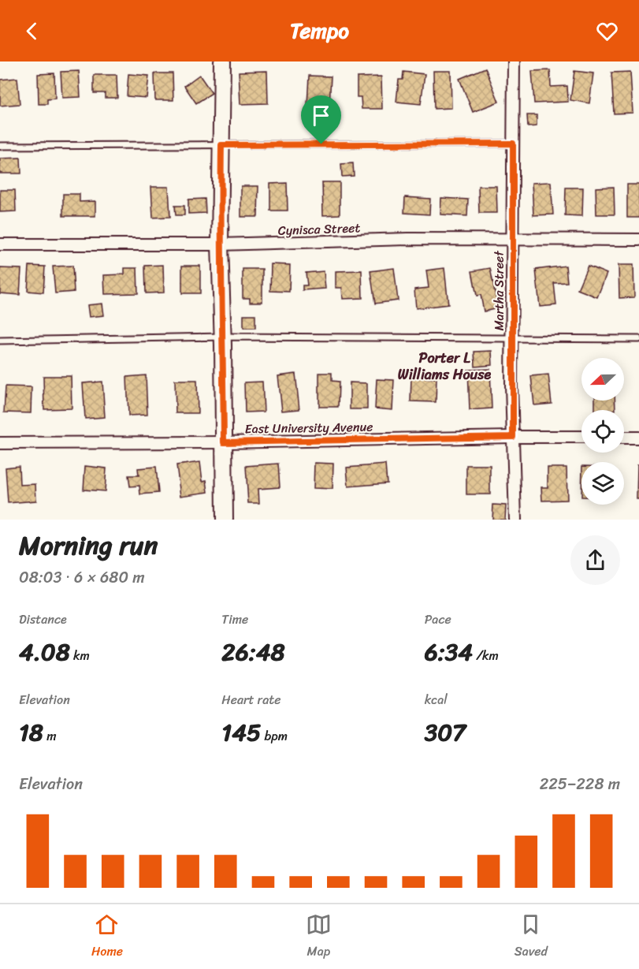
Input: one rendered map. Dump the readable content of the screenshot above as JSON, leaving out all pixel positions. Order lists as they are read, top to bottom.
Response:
{
  "streets": {
    "street": ["Cynisca Street", "Martha Street", "East University Avenue"]
  },
  "crossings": [
    ["Cynisca Street", "Martha Street"],
    ["Martha Street", "East University Avenue"]
  ],
  "districts": ["Porter L Williams House"],
  "north": "left",
  "page": {
    "header": "Tempo",
    "heading": ["Morning run", "08:03 · 6 × 680 m"],
    "stats": [
      ["Distance", "4.08 km"],
      ["Time", "26:48"],
      ["Pace", "6:34 /km"],
      ["Elevation", "18 m"],
      ["Heart rate", "145 bpm"],
      ["kcal", "307"]
    ],
    "chart": ["Elevation", "225–228 m"],
    "tabs": ["Home", "Map", "Saved"]
  }
}
